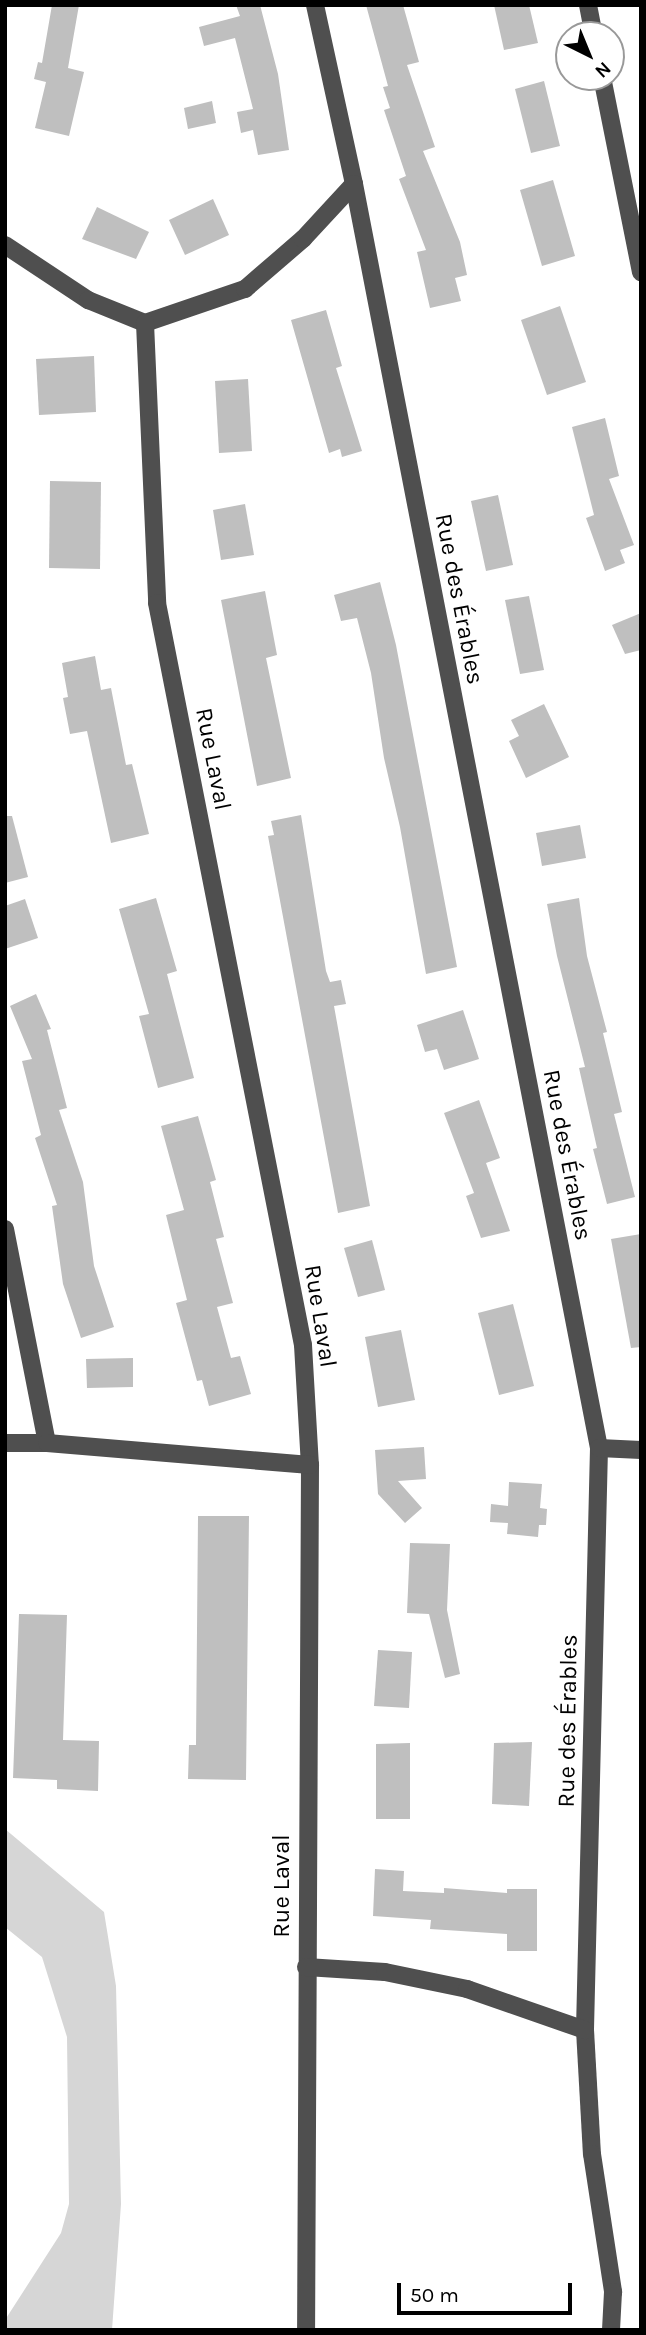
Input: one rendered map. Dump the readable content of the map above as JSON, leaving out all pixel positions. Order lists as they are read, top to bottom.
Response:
{
  "streets": {
    "street": ["Rue des Érables", "Rue Laval"]
  },
  "scale_bar": "50 m",
  "north": "bottom right"
}
